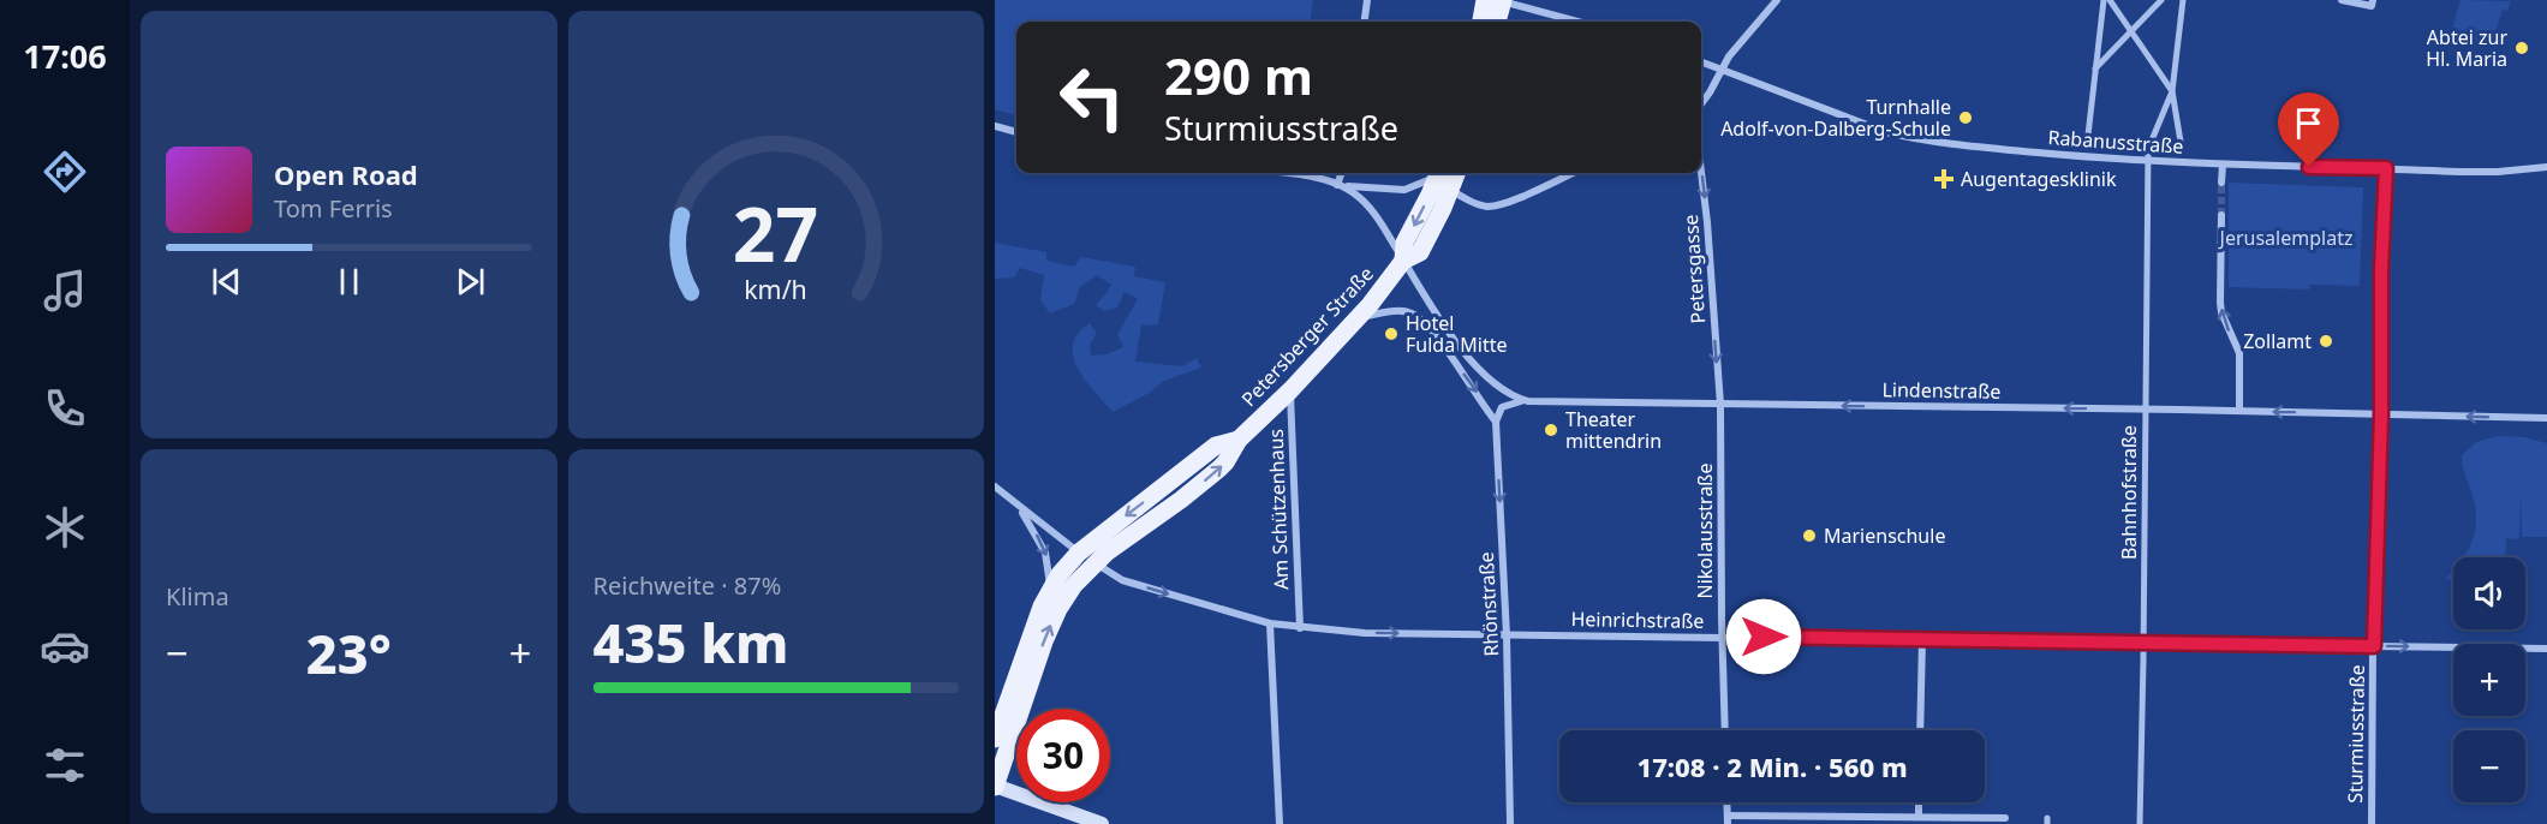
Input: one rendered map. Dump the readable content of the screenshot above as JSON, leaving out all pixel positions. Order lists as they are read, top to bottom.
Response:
{
  "streets": {
    "main road": ["Petersberger Straße"],
    "street": [
      "Rabanusstraße",
      "Petersgasse",
      "Lindenstraße",
      "Bahnhofstraße",
      "Am Schützenhaus",
      "Nikolausstraße",
      "Rhönstraße",
      "Heinrichstraße",
      "Sturmiusstraße"
    ]
  },
  "crossings": [
    ["Rabanusstraße", "Bahnhofstraße"],
    ["Rabanusstraße", "Sturmiusstraße"],
    ["Petersgasse", "Lindenstraße"],
    ["Petersgasse", "Nikolausstraße"],
    ["Petersberger Straße", "Lindenstraße"],
    ["Petersberger Straße", "Am Schützenhaus"],
    ["Petersberger Straße", "Heinrichstraße"],
    ["Lindenstraße", "Bahnhofstraße"],
    ["Lindenstraße", "Nikolausstraße"],
    ["Lindenstraße", "Sturmiusstraße"],
    ["Bahnhofstraße", "Heinrichstraße"],
    ["Am Schützenhaus", "Heinrichstraße"],
    ["Nikolausstraße", "Heinrichstraße"],
    ["Rhönstraße", "Heinrichstraße"],
    ["Heinrichstraße", "Sturmiusstraße"]
  ],
  "one_way": [
    "Petersgasse",
    "Lindenstraße",
    "Rhönstraße",
    "Heinrichstraße"
  ],
  "parks": ["Jerusalemplatz"],
  "places": {
    "other": [
      "Abtei zur Hl. Maria",
      "Turnhalle Adolf-von-Dalberg-Schule",
      "Hotel Fulda Mitte",
      "Zollamt",
      "Theater mittendrin",
      "Marienschule"
    ],
    "health": ["Augentagesklinik"]
  },
  "page": {
    "tabs": "17:06",
    "turn": ["290 m", "Sturmiusstraße"],
    "song": ["Open Road", "Tom Ferris"],
    "tile": [
      "Klima",
      ["Reichweite · 87%", "435 km"]
    ],
    "map_buttons": ["+", "−"],
    "heat": ["−", "23°", "+"],
    "limit": "30",
    "trip": "17:08 · 2 Min. · 560 m",
    "gauge": ["27", "km/h"]
  }
}
